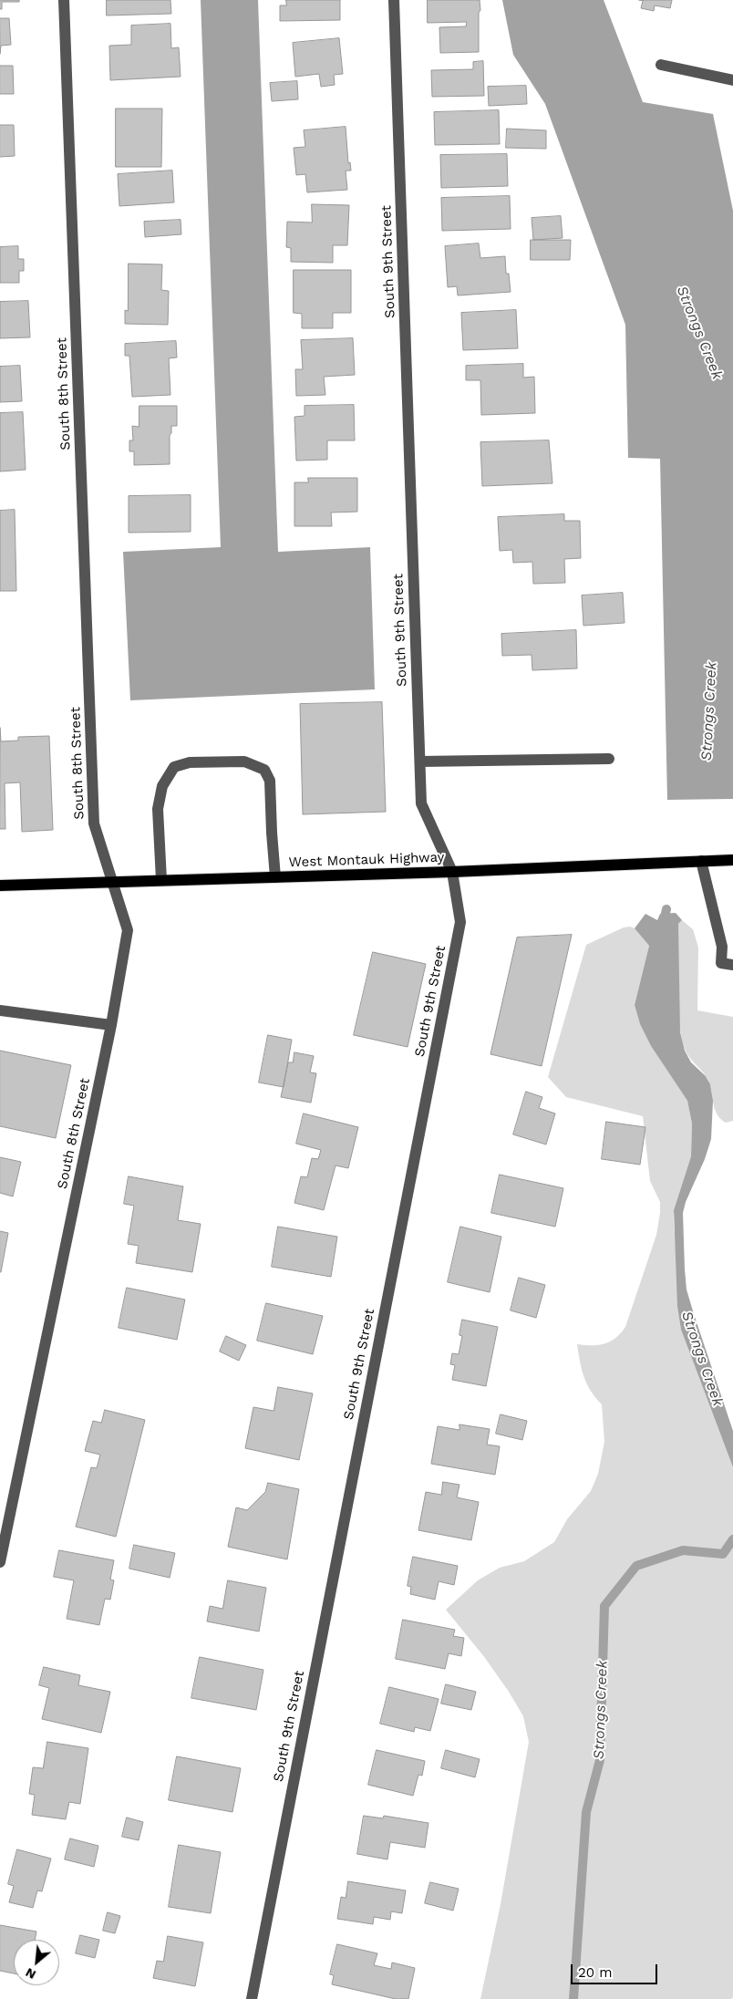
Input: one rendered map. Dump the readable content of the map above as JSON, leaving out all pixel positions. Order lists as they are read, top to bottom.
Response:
{
  "streets": {
    "main road": ["West Montauk Highway"],
    "street": ["South 9th Street", "South 8th Street"]
  },
  "crossings": [
    ["South 9th Street", "West Montauk Highway"],
    ["South 8th Street", "West Montauk Highway"]
  ],
  "water": ["Strongs Creek"],
  "scale_bar": "20 m",
  "north": "bottom left"
}
